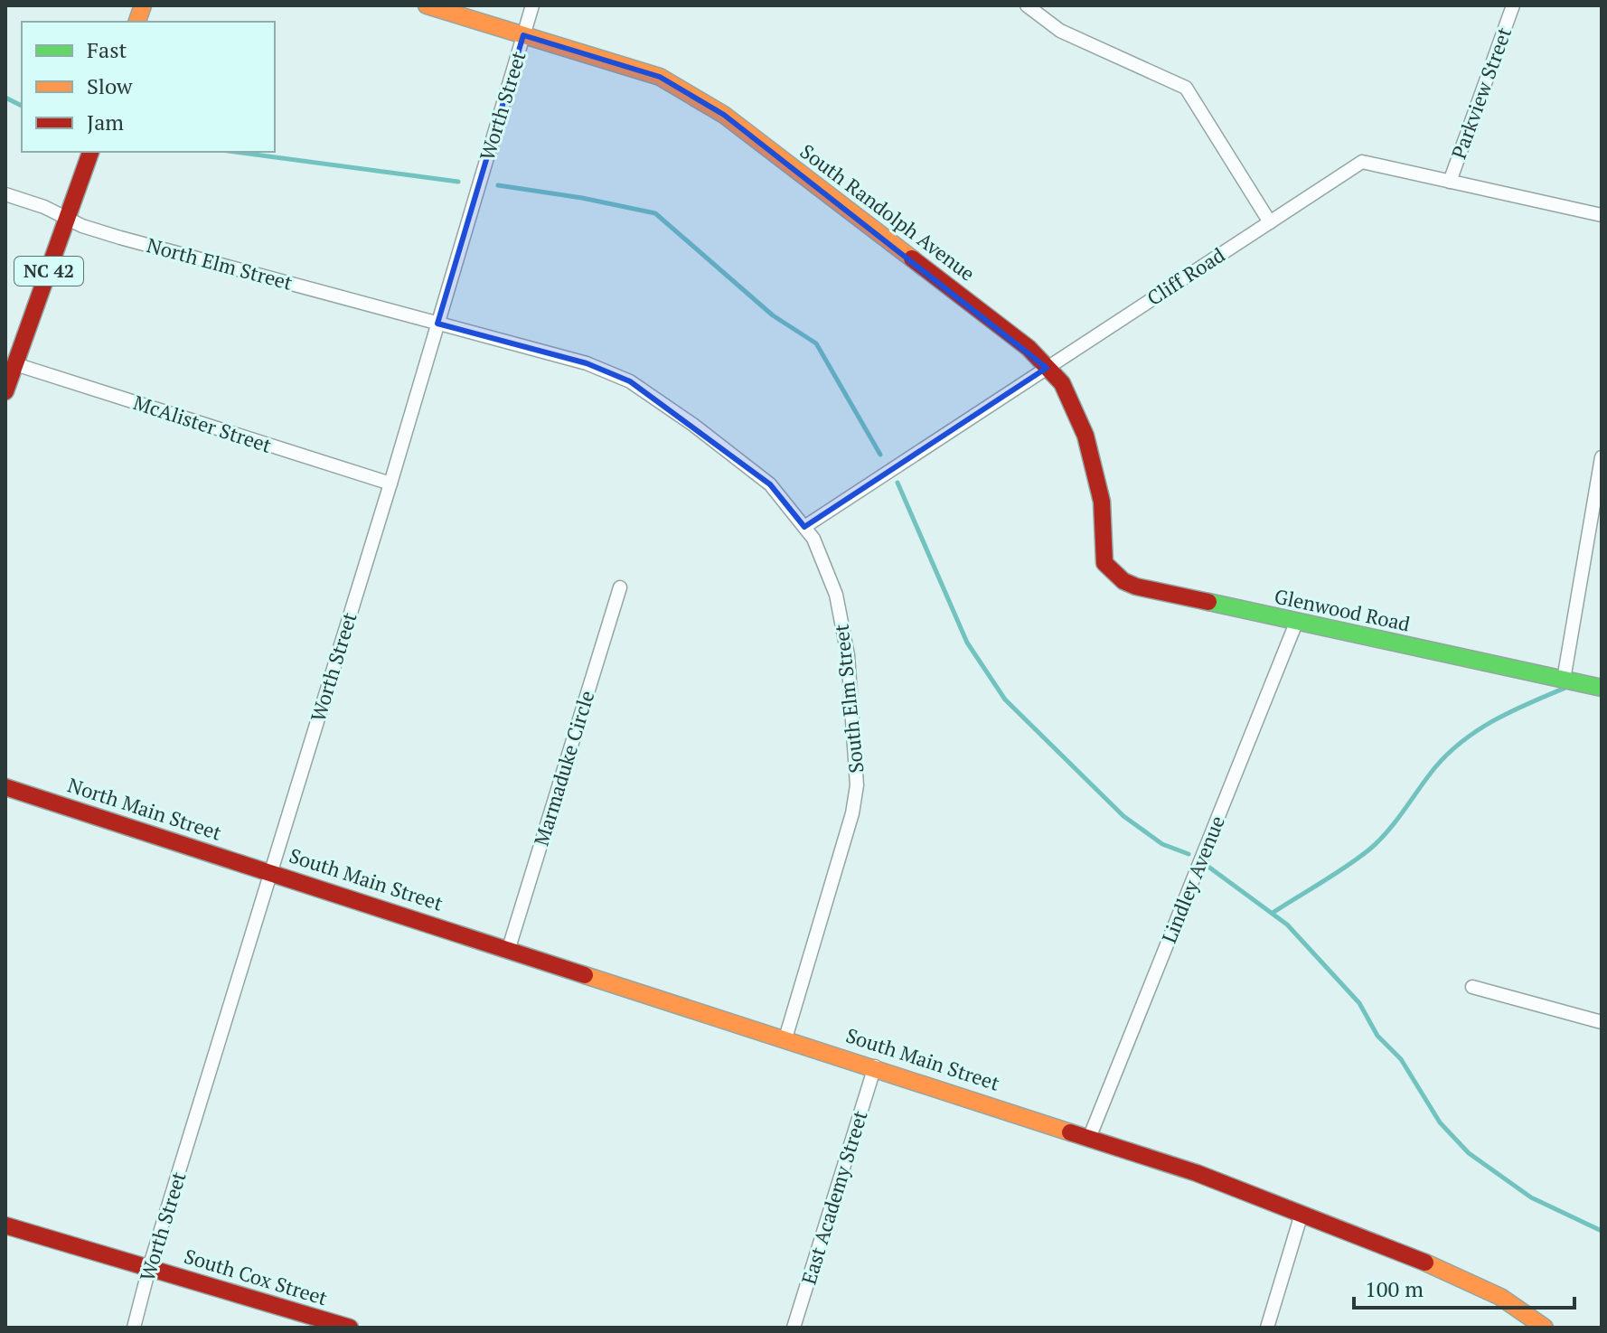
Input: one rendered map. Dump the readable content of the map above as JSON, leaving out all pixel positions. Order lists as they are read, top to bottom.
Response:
{
  "streets": {
    "street": [
      "Parkview Street",
      "Worth Street",
      "South Randolph Avenue",
      "North Elm Street",
      "NC 42",
      "Cliff Road",
      "McAlister Street",
      "Glenwood Road",
      "South Elm Street",
      "Marmaduke Circle",
      "North Main Street",
      "South Main Street",
      "Lindley Avenue",
      "East Academy Street",
      "South Cox Street"
    ]
  },
  "crossings": [
    ["Parkview Street", "Cliff Road"],
    ["Worth Street", "South Randolph Avenue"],
    ["Worth Street", "North Elm Street"],
    ["Worth Street", "McAlister Street"],
    ["Worth Street", "South Elm Street"],
    ["Worth Street", "North Main Street"],
    ["Worth Street", "South Main Street"],
    ["Worth Street", "South Cox Street"],
    ["South Randolph Avenue", "Cliff Road"],
    ["South Randolph Avenue", "Glenwood Road"],
    ["North Elm Street", "NC 42"],
    ["North Elm Street", "South Elm Street"],
    ["NC 42", "McAlister Street"],
    ["Cliff Road", "South Elm Street"],
    ["Glenwood Road", "Lindley Avenue"],
    ["South Elm Street", "South Main Street"],
    ["Marmaduke Circle", "South Main Street"],
    ["North Main Street", "South Main Street"],
    ["South Main Street", "Lindley Avenue"],
    ["South Main Street", "East Academy Street"]
  ],
  "legend": ["Fast", "Slow", "Jam"],
  "scale_bar": "100 m"
}
